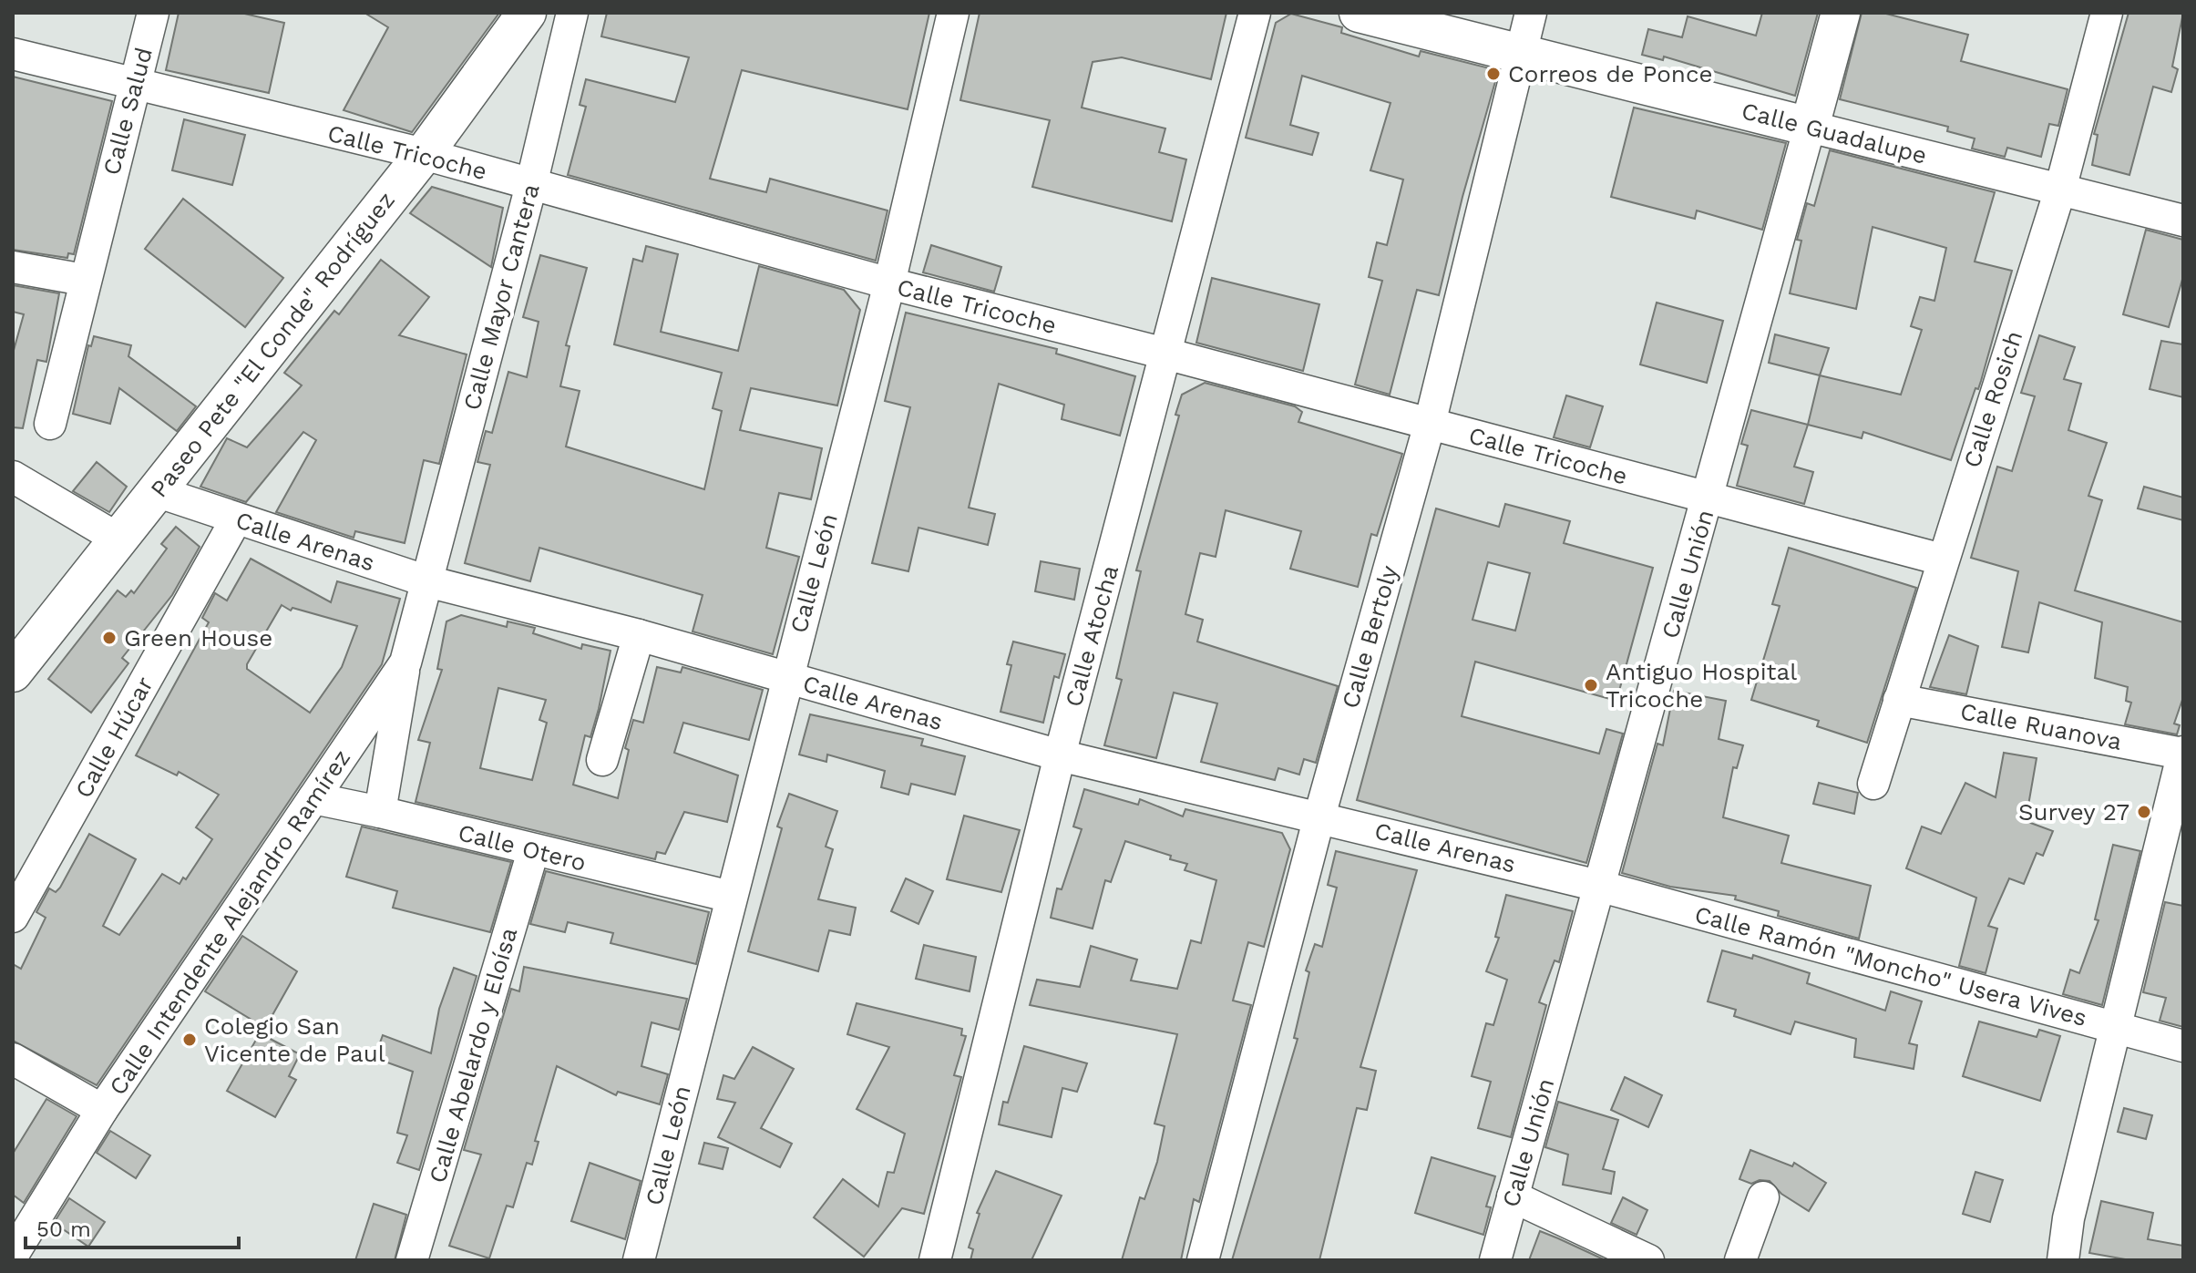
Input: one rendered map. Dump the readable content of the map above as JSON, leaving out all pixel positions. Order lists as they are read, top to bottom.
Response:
{
  "streets": {
    "street": [
      "Calle Salud",
      "Calle Guadalupe",
      "Calle Tricoche",
      "Calle Mayor Cantera",
      "Paseo Pete \"El Conde\" Rodríguez",
      "Calle Rosich",
      "Calle Arenas",
      "Calle León",
      "Calle Unión",
      "Calle Atocha",
      "Calle Bertoly",
      "Calle Ruanova",
      "Calle Húcar",
      "Calle Otero",
      "Calle Intendente Alejandro Ramírez",
      "Calle Ramón \"Moncho\" Usera Vives",
      "Calle Abelardo y Eloísa"
    ]
  },
  "crossings": [
    ["Calle Salud", "Calle Tricoche"],
    ["Calle Guadalupe", "Calle Rosich"],
    ["Calle Guadalupe", "Calle Unión"],
    ["Calle Guadalupe", "Calle Bertoly"],
    ["Calle Tricoche", "Calle Mayor Cantera"],
    ["Calle Tricoche", "Paseo Pete \"El Conde\" Rodríguez"],
    ["Calle Tricoche", "Calle Rosich"],
    ["Calle Tricoche", "Calle León"],
    ["Calle Tricoche", "Calle Unión"],
    ["Calle Tricoche", "Calle Atocha"],
    ["Calle Tricoche", "Calle Bertoly"],
    ["Calle Mayor Cantera", "Calle Arenas"],
    ["Calle Mayor Cantera", "Calle Intendente Alejandro Ramírez"],
    ["Paseo Pete \"El Conde\" Rodríguez", "Calle Arenas"],
    ["Calle Rosich", "Calle Ruanova"],
    ["Calle Arenas", "Calle León"],
    ["Calle Arenas", "Calle Unión"],
    ["Calle Arenas", "Calle Atocha"],
    ["Calle Arenas", "Calle Bertoly"],
    ["Calle Arenas", "Calle Húcar"],
    ["Calle Arenas", "Calle Intendente Alejandro Ramírez"],
    ["Calle Arenas", "Calle Ramón \"Moncho\" Usera Vives"],
    ["Calle León", "Calle Otero"],
    ["Calle Unión", "Calle Ramón \"Moncho\" Usera Vives"],
    ["Calle Otero", "Calle Intendente Alejandro Ramírez"],
    ["Calle Otero", "Calle Abelardo y Eloísa"]
  ],
  "places": [
    "Correos de Ponce",
    "Green House",
    "Antiguo Hospital Tricoche",
    "Survey 27",
    "Colegio San Vicente de Paul"
  ],
  "scale_bar": "50 m"
}
